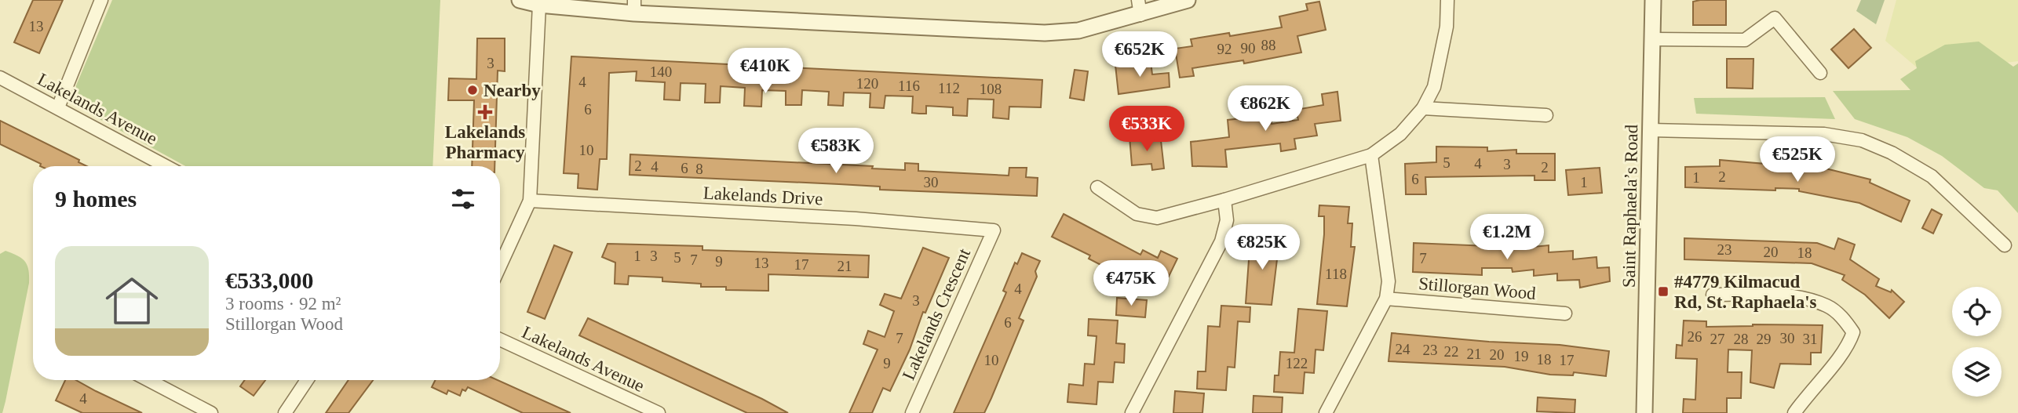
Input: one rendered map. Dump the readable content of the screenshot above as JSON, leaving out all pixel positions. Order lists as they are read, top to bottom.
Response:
{
  "streets": {
    "street": [
      "Lakelands Avenue",
      "Lakelands Drive",
      "Saint Raphaela’s Road",
      "Stillorgan Wood",
      "Lakelands Crescent"
    ]
  },
  "crossings": [
    ["Lakelands Drive", "Lakelands Crescent"]
  ],
  "places": {
    "other": ["Nearby"],
    "health": ["Lakelands Pharmacy"],
    "transit": ["#4779 Kilmacud Rd, St. Raphaela's"]
  },
  "house_numbers": [
    "13",
    "88",
    "90",
    "92",
    "3",
    "140",
    "4",
    "120",
    "116",
    "112",
    "108",
    "6",
    "10",
    "5",
    "4",
    "3",
    "2",
    "4",
    "2",
    "6",
    "8",
    "2",
    "1",
    "6",
    "30",
    "1",
    "23",
    "20",
    "18",
    "1",
    "3",
    "5",
    "7",
    "7",
    "9",
    "13",
    "17",
    "21",
    "118",
    "4",
    "3",
    "6",
    "26",
    "7",
    "30",
    "27",
    "28",
    "29",
    "31",
    "24",
    "23",
    "22",
    "21",
    "20",
    "19",
    "18",
    "10",
    "17",
    "9",
    "122",
    "4"
  ],
  "page": {
    "price": [
      "€652K",
      "€410K",
      "€862K",
      "€533K",
      "€583K",
      "€525K",
      "€1.2M",
      "€825K",
      "€475K"
    ],
    "heading": "9 homes",
    "list": [
      {
        "name": "€533,000",
        "note": "3 rooms · 92 m² · Stillorgan Wood"
      }
    ]
  }
}
